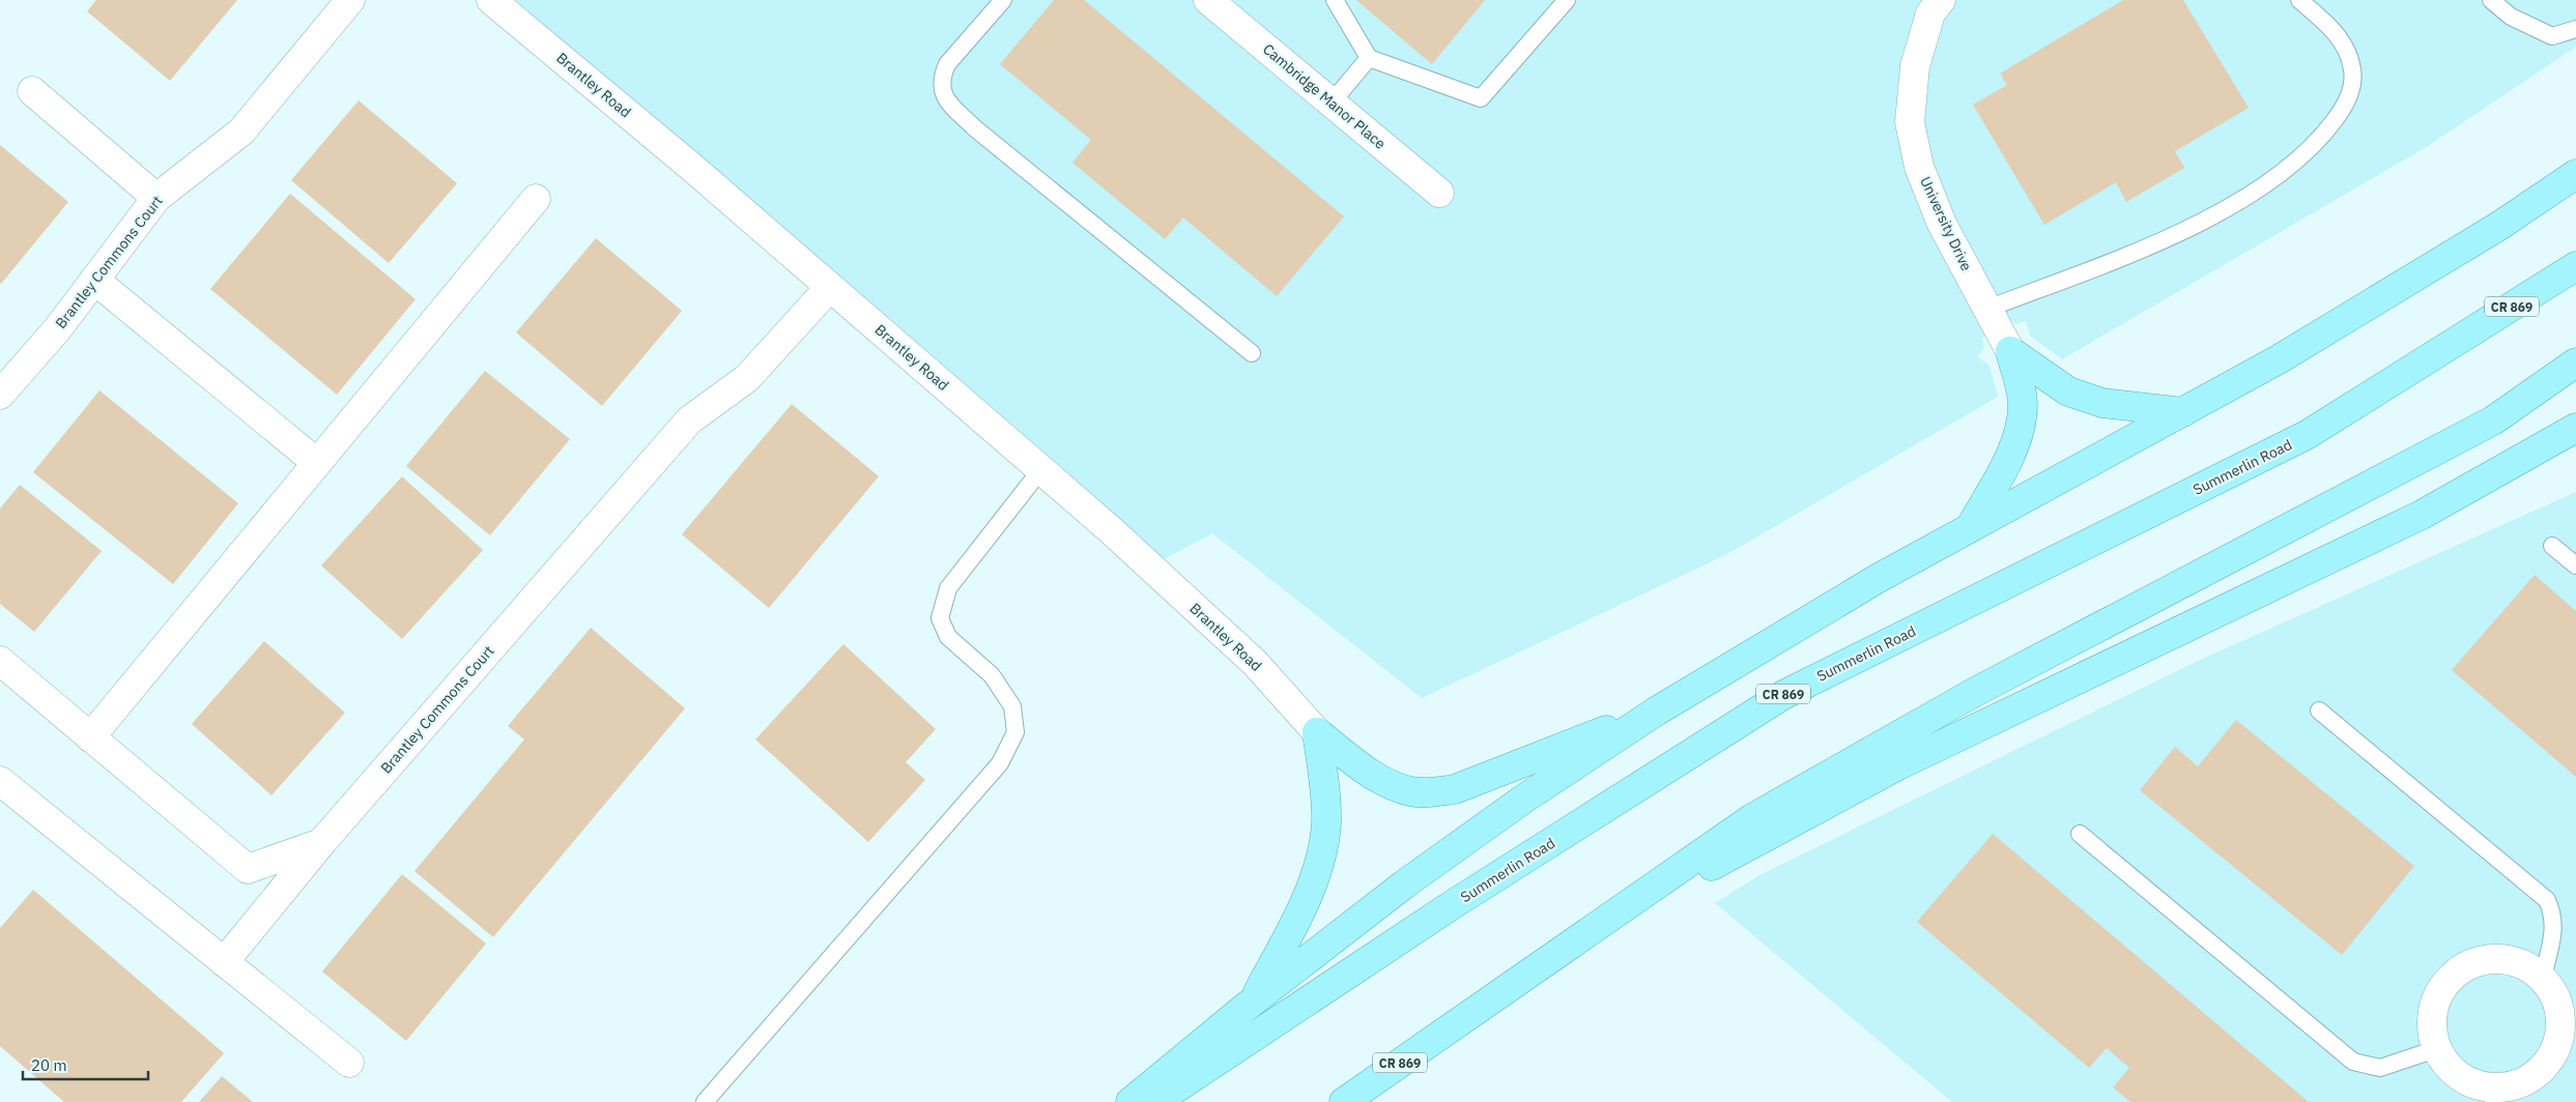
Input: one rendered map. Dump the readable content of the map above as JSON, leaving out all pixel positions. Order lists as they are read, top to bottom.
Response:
{
  "streets": {
    "main road": ["CR 869", "Summerlin Road"],
    "street": [
      "Brantley Road",
      "Cambridge Manor Place",
      "University Drive",
      "Brantley Commons Court"
    ]
  },
  "crossings": [
    ["Brantley Road", "Brantley Commons Court"]
  ],
  "scale_bar": "20 m"
}
